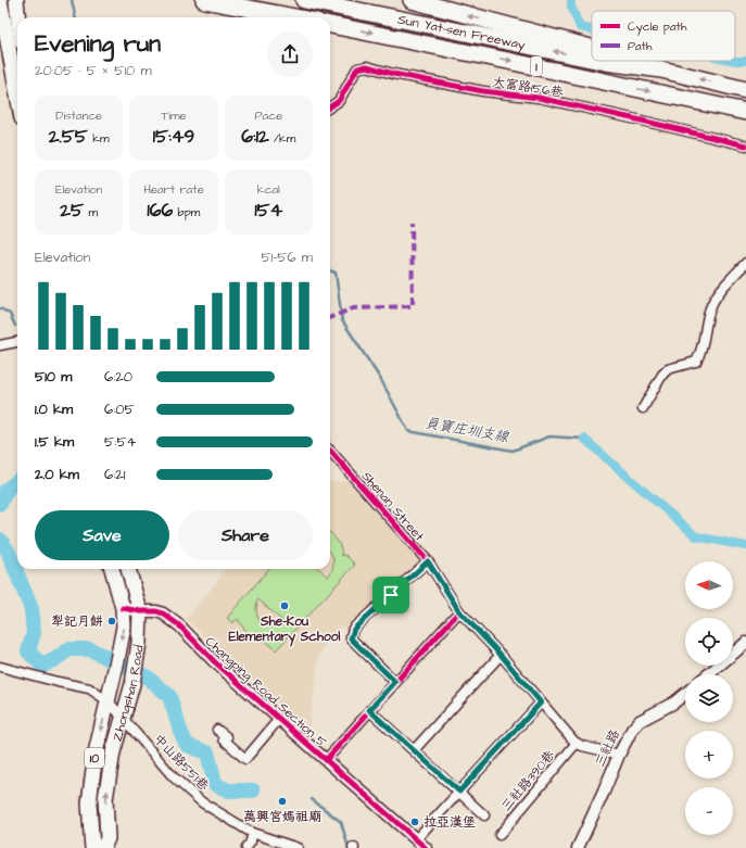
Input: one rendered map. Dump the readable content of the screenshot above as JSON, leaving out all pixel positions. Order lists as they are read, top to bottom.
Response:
{
  "streets": {
    "highway": ["Sun Yat-sen Freeway", "1"],
    "main road": ["Zhongshan Road", "10"],
    "street": [
      "大富路156巷",
      "Shenan Street",
      "Changping Road Section 5",
      "三社路",
      "中山路551巷",
      "三社路390巷"
    ]
  },
  "crossings": [
    ["Shenan Street", "三社路390巷"],
    ["Changping Road Section 5", "Zhongshan Road"],
    ["Zhongshan Road", "10"],
    ["Zhongshan Road", "中山路551巷"]
  ],
  "water": ["員寶庄圳支線"],
  "places": [
    "She-Kou Elementary School",
    "犁記月餅",
    "萬興宮媽祖廟",
    "拉亞漢堡"
  ],
  "legend": ["Cycle path", "Path"],
  "north": "left",
  "page": {
    "heading": ["Evening run", "20:05 · 5 × 510 m"],
    "stats": [
      ["Distance", "2.55 km"],
      ["Time", "15:49"],
      ["Pace", "6:12 /km"],
      ["Elevation", "25 m"],
      ["Heart rate", "166 bpm"],
      ["kcal", "154"]
    ],
    "chart": ["Elevation", "51–56 m"],
    "list": [
      {
        "name": "510 m",
        "note": "6:20"
      },
      {
        "name": "1.0 km",
        "note": "6:05"
      },
      {
        "name": "1.5 km",
        "note": "5:54"
      },
      {
        "name": "2.0 km",
        "note": "6:21"
      }
    ],
    "buttons": ["Save", "Share"],
    "map_buttons": ["+", "−"]
  }
}
